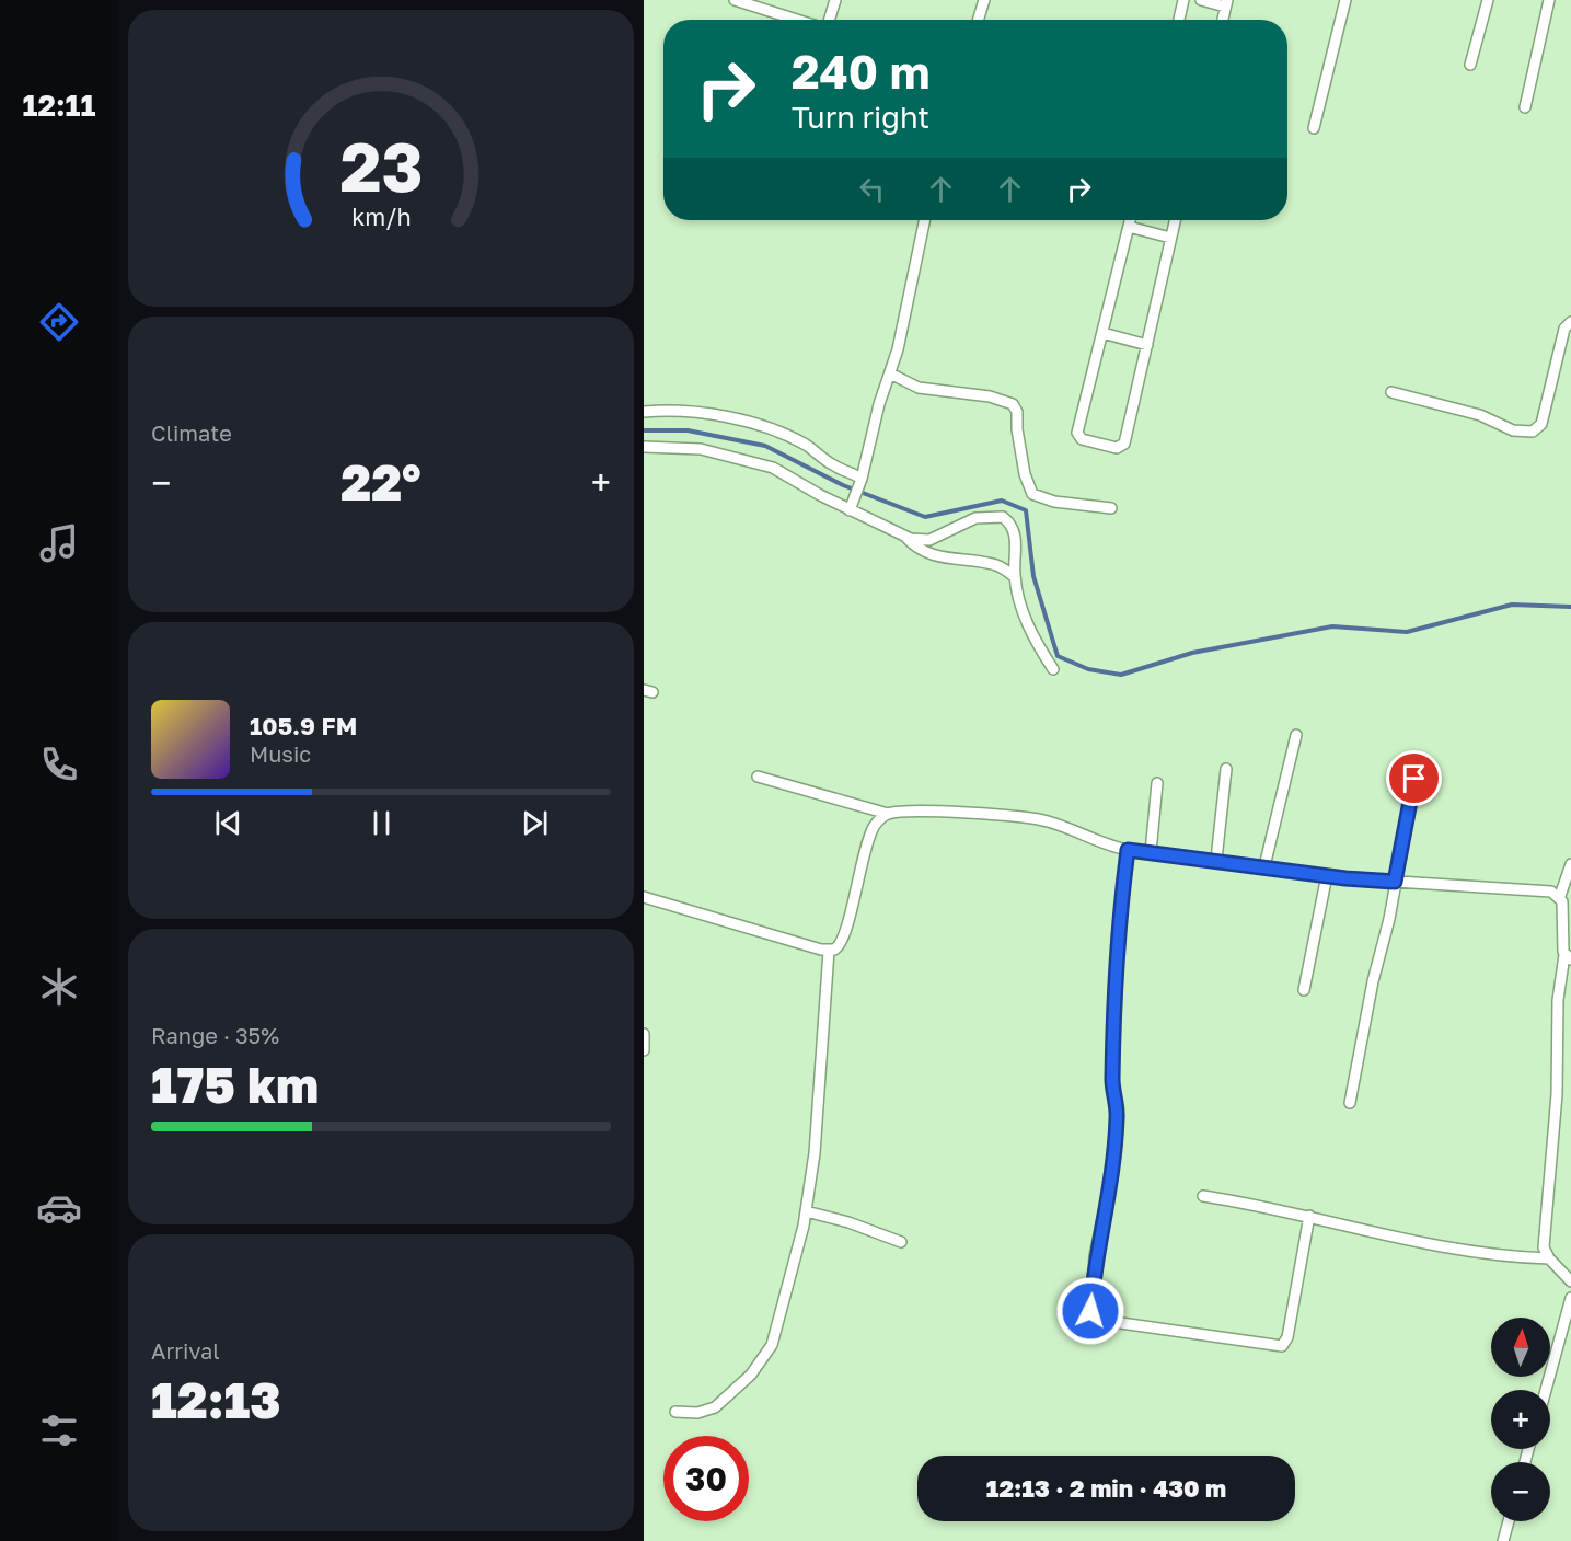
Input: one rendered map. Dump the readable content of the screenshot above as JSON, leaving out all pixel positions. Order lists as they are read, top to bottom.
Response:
{
  "north": "top",
  "page": {
    "tabs": "12:11",
    "turn": ["240 m", "Turn right"],
    "tile": [
      "Climate",
      ["Range · 35%", "175 km"],
      ["Arrival", "12:13"]
    ],
    "heat": ["−", "22°", "+"],
    "song": ["105.9 FM", "Music"],
    "map_buttons": ["+", "−"],
    "limit": "30",
    "trip": "12:13 · 2 min · 430 m",
    "gauge": ["23", "km/h"]
  }
}
